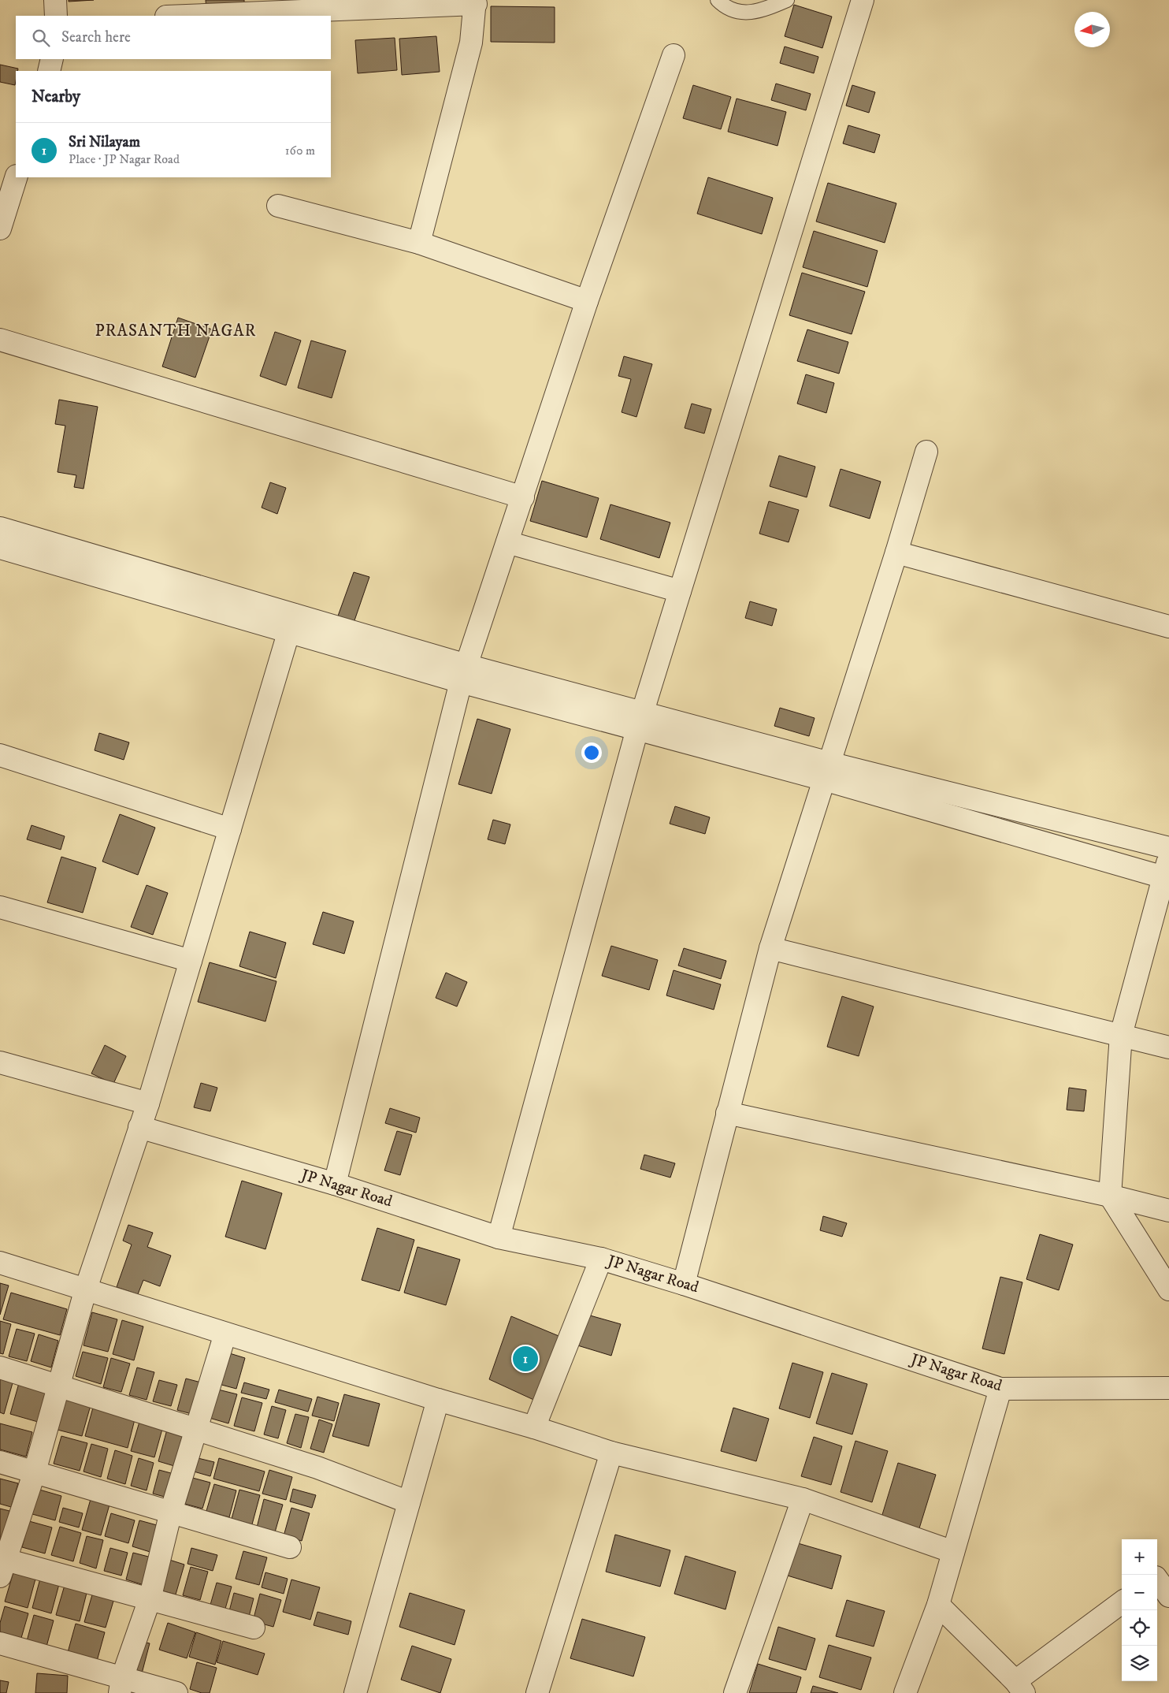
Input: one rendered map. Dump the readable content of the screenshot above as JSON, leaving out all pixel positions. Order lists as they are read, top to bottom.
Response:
{
  "streets": {
    "street": ["JP Nagar Road"]
  },
  "districts": ["PRASANTH NAGAR"],
  "north": "left",
  "page": {
    "search": "Search here",
    "heading": "Nearby",
    "list": [
      {
        "mark": "1",
        "name": "Sri Nilayam",
        "note": "Place · JP Nagar Road",
        "value": "160 m"
      }
    ],
    "pins": "1",
    "map_buttons": ["+", "−"]
  }
}
